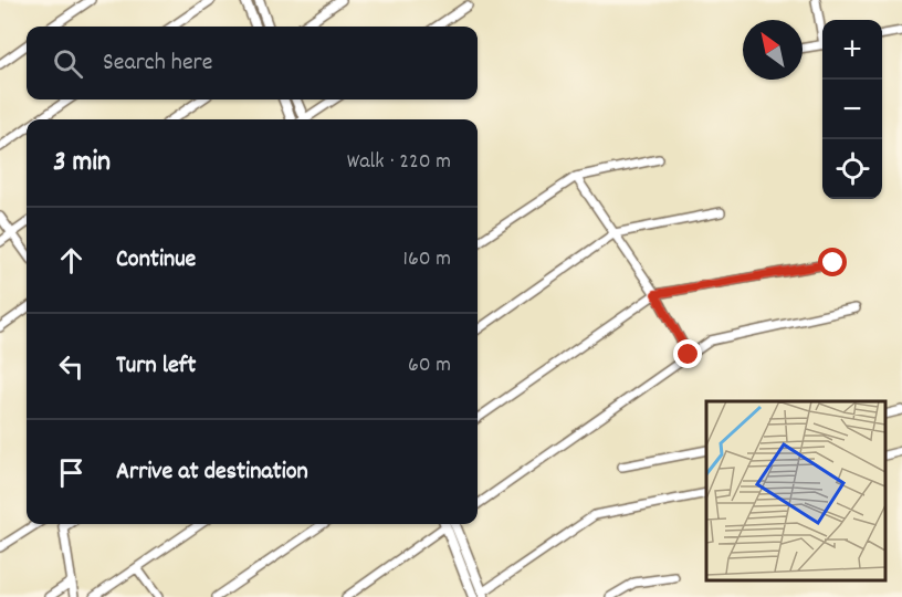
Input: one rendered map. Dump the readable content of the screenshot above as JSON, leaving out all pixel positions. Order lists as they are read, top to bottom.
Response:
{
  "north": "top left",
  "page": {
    "map_buttons": ["+", "−"],
    "search": "Search here",
    "heading": ["3 min", "Walk · 220 m"],
    "list": [
      ["Continue", "160 m"],
      ["Turn left", "60 m"],
      "Arrive at destination"
    ]
  }
}
